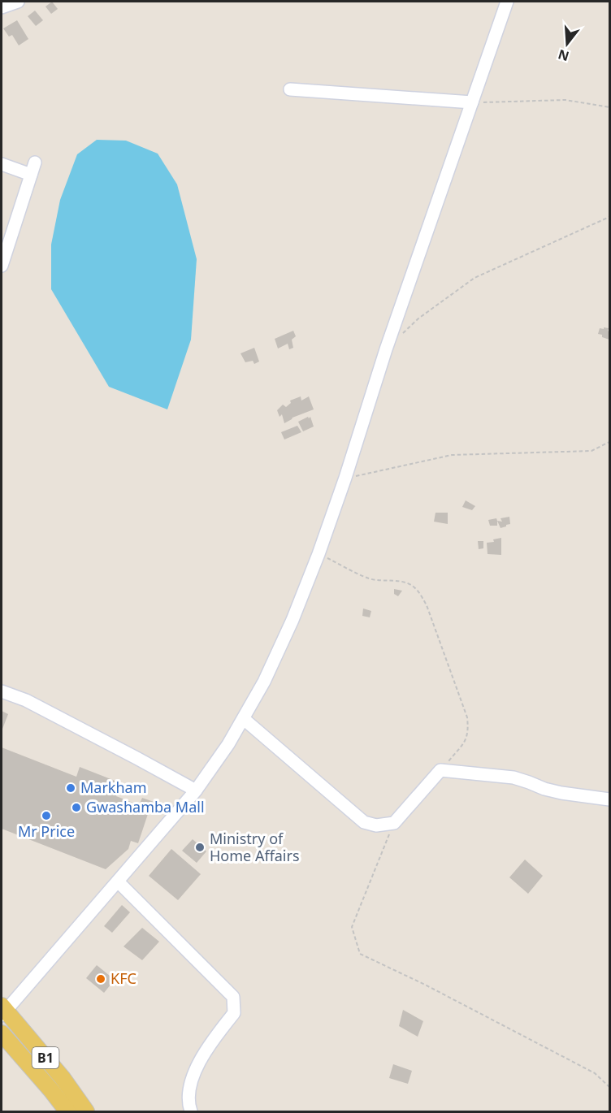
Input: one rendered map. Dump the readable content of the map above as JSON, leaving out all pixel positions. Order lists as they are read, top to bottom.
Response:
{
  "streets": {
    "main road": ["B1"]
  },
  "places": [
    "Markham",
    "Gwashamba Mall",
    "Mr Price",
    "Ministry of Home Affairs",
    "KFC"
  ],
  "north": "bottom"
}
